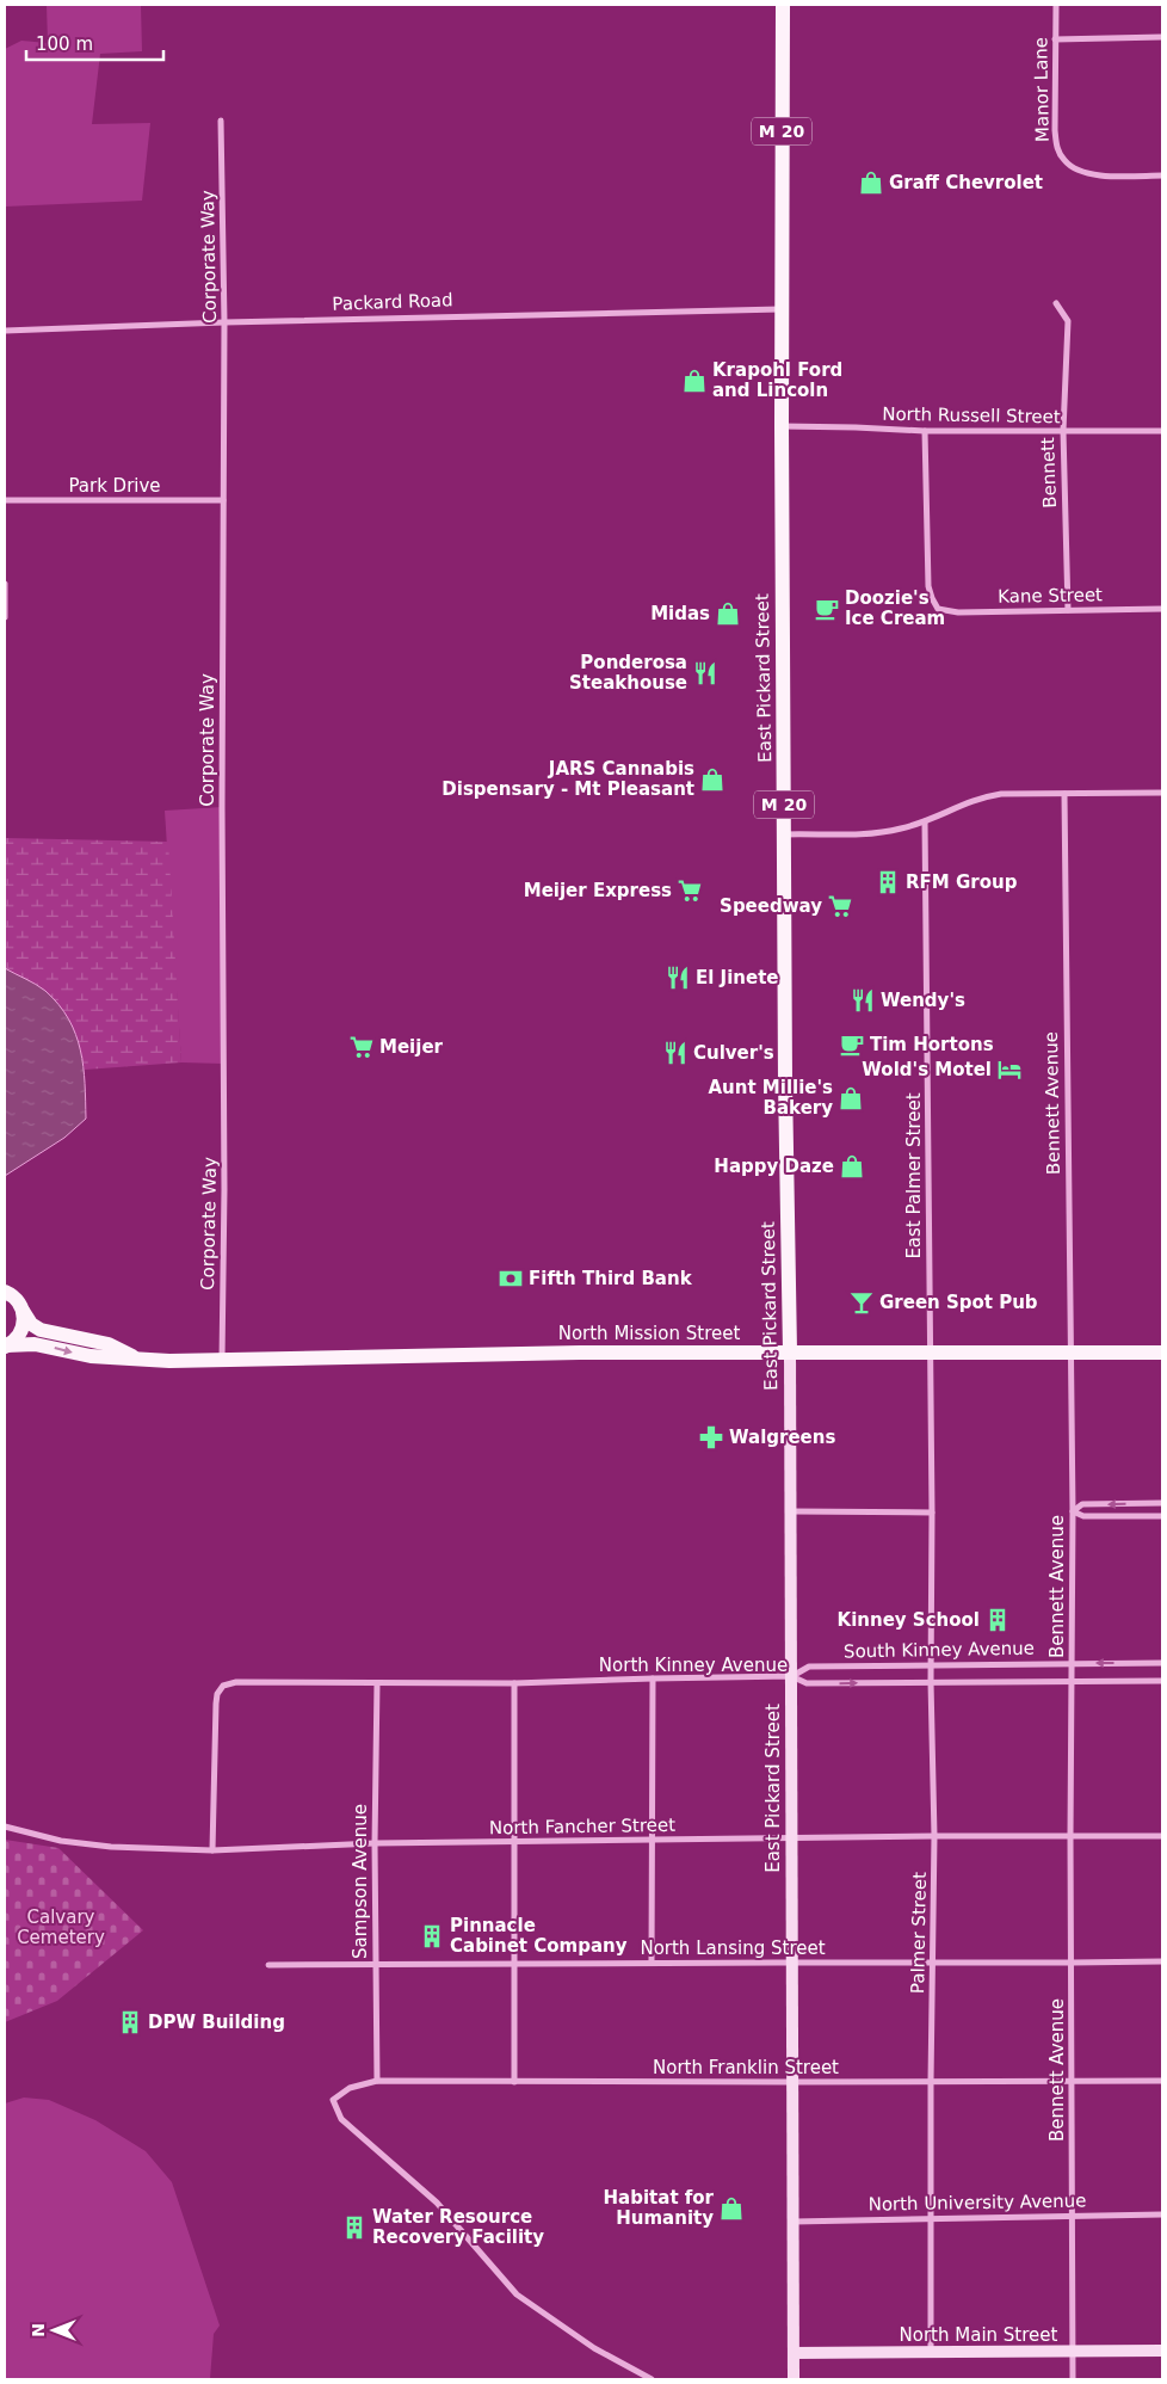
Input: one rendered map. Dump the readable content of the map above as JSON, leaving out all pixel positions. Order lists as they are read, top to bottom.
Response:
{
  "streets": {
    "main road": [
      "M 20",
      "East Pickard Street",
      "North Mission Street",
      "North Main Street"
    ],
    "street": [
      "Manor Lane",
      "Corporate Way",
      "Packard Road",
      "North Russell Street",
      "Bennett",
      "Park Drive",
      "Kane Street",
      "Bennett Avenue",
      "East Palmer Street",
      "South Kinney Avenue",
      "North Kinney Avenue",
      "North Fancher Street",
      "Sampson Avenue",
      "Palmer Street",
      "North Lansing Street",
      "North Franklin Street",
      "North University Avenue"
    ]
  },
  "crossings": [
    ["Corporate Way", "Packard Road"],
    ["Corporate Way", "Park Drive"],
    ["Corporate Way", "North Mission Street"],
    ["Packard Road", "East Pickard Street"],
    ["North Russell Street", "Bennett"],
    ["North Russell Street", "Kane Street"],
    ["North Russell Street", "East Pickard Street"],
    ["Bennett", "Kane Street"],
    ["East Pickard Street", "North Mission Street"],
    ["East Pickard Street", "South Kinney Avenue"],
    ["East Pickard Street", "North Kinney Avenue"],
    ["East Pickard Street", "North Fancher Street"],
    ["East Pickard Street", "North Lansing Street"],
    ["East Pickard Street", "North Franklin Street"],
    ["East Pickard Street", "North University Avenue"],
    ["East Pickard Street", "North Main Street"],
    ["Bennett Avenue", "North Mission Street"],
    ["Bennett Avenue", "South Kinney Avenue"],
    ["Bennett Avenue", "North Kinney Avenue"],
    ["Bennett Avenue", "North Fancher Street"],
    ["Bennett Avenue", "North Lansing Street"],
    ["Bennett Avenue", "North Franklin Street"],
    ["Bennett Avenue", "North University Avenue"],
    ["Bennett Avenue", "North Main Street"],
    ["East Palmer Street", "North Mission Street"],
    ["East Palmer Street", "Palmer Street"],
    ["South Kinney Avenue", "North Kinney Avenue"],
    ["South Kinney Avenue", "Palmer Street"],
    ["North Kinney Avenue", "North Fancher Street"],
    ["North Kinney Avenue", "Sampson Avenue"],
    ["North Kinney Avenue", "Palmer Street"],
    ["North Fancher Street", "Sampson Avenue"],
    ["North Fancher Street", "Palmer Street"],
    ["Sampson Avenue", "North Lansing Street"],
    ["Sampson Avenue", "North Franklin Street"],
    ["Palmer Street", "North Lansing Street"],
    ["Palmer Street", "North Franklin Street"],
    ["Palmer Street", "North University Avenue"],
    ["Palmer Street", "North Main Street"]
  ],
  "parks": ["Calvary Cemetery"],
  "places": {
    "shop": [
      "Graff Chevrolet",
      "Krapohl Ford and Lincoln",
      "Midas",
      "JARS Cannabis Dispensary - Mt Pleasant",
      "Aunt Millie's Bakery",
      "Happy Daze",
      "Habitat for Humanity"
    ],
    "cafe": ["Doozie's Ice Cream", "Tim Hortons"],
    "restaurant": [
      "Ponderosa Steakhouse",
      "El Jinete",
      "Wendy's",
      "Culver's"
    ],
    "building": [
      "RFM Group",
      "Kinney School",
      "Pinnacle Cabinet Company",
      "DPW Building",
      "Water Resource Recovery Facility"
    ],
    "supermarket": ["Meijer Express", "Speedway", "Meijer"],
    "hotel": ["Wold's Motel"],
    "bank": ["Fifth Third Bank"],
    "bar": ["Green Spot Pub"],
    "pharmacy": ["Walgreens"]
  },
  "scale_bar": "100 m",
  "north": "left"
}
